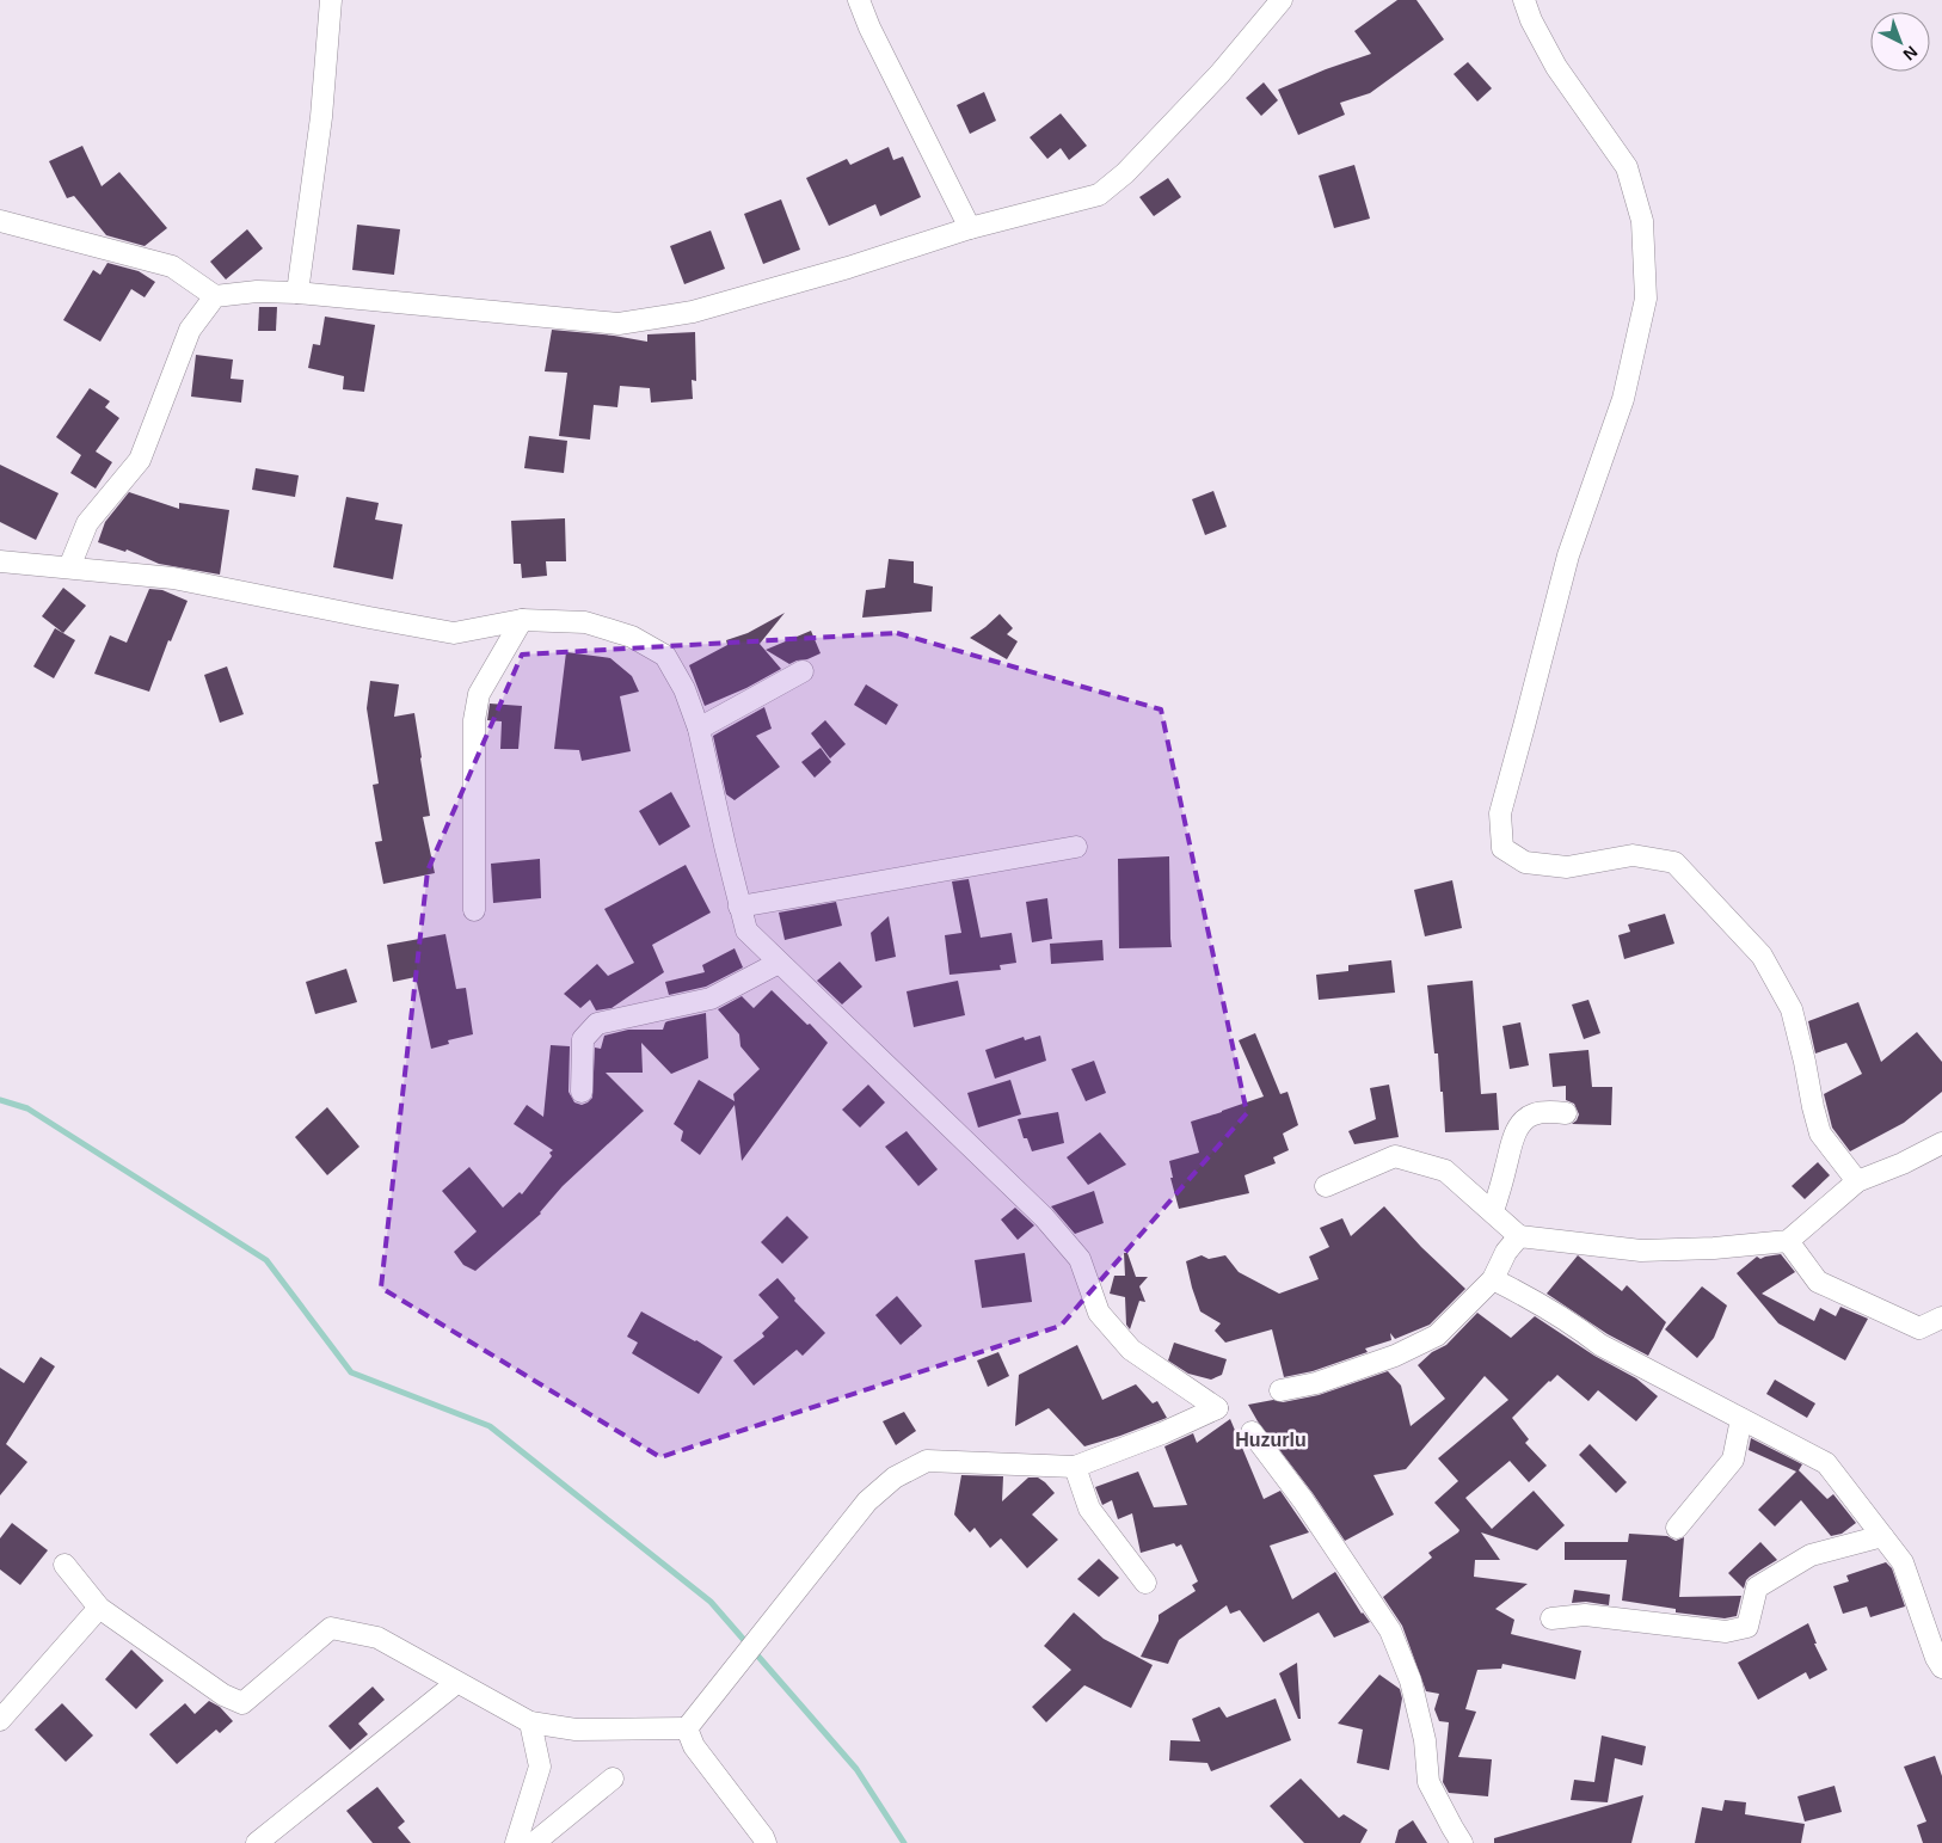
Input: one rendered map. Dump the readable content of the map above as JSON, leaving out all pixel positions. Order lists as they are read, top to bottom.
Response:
{
  "districts": ["Huzurlu"],
  "north": "bottom right"
}
